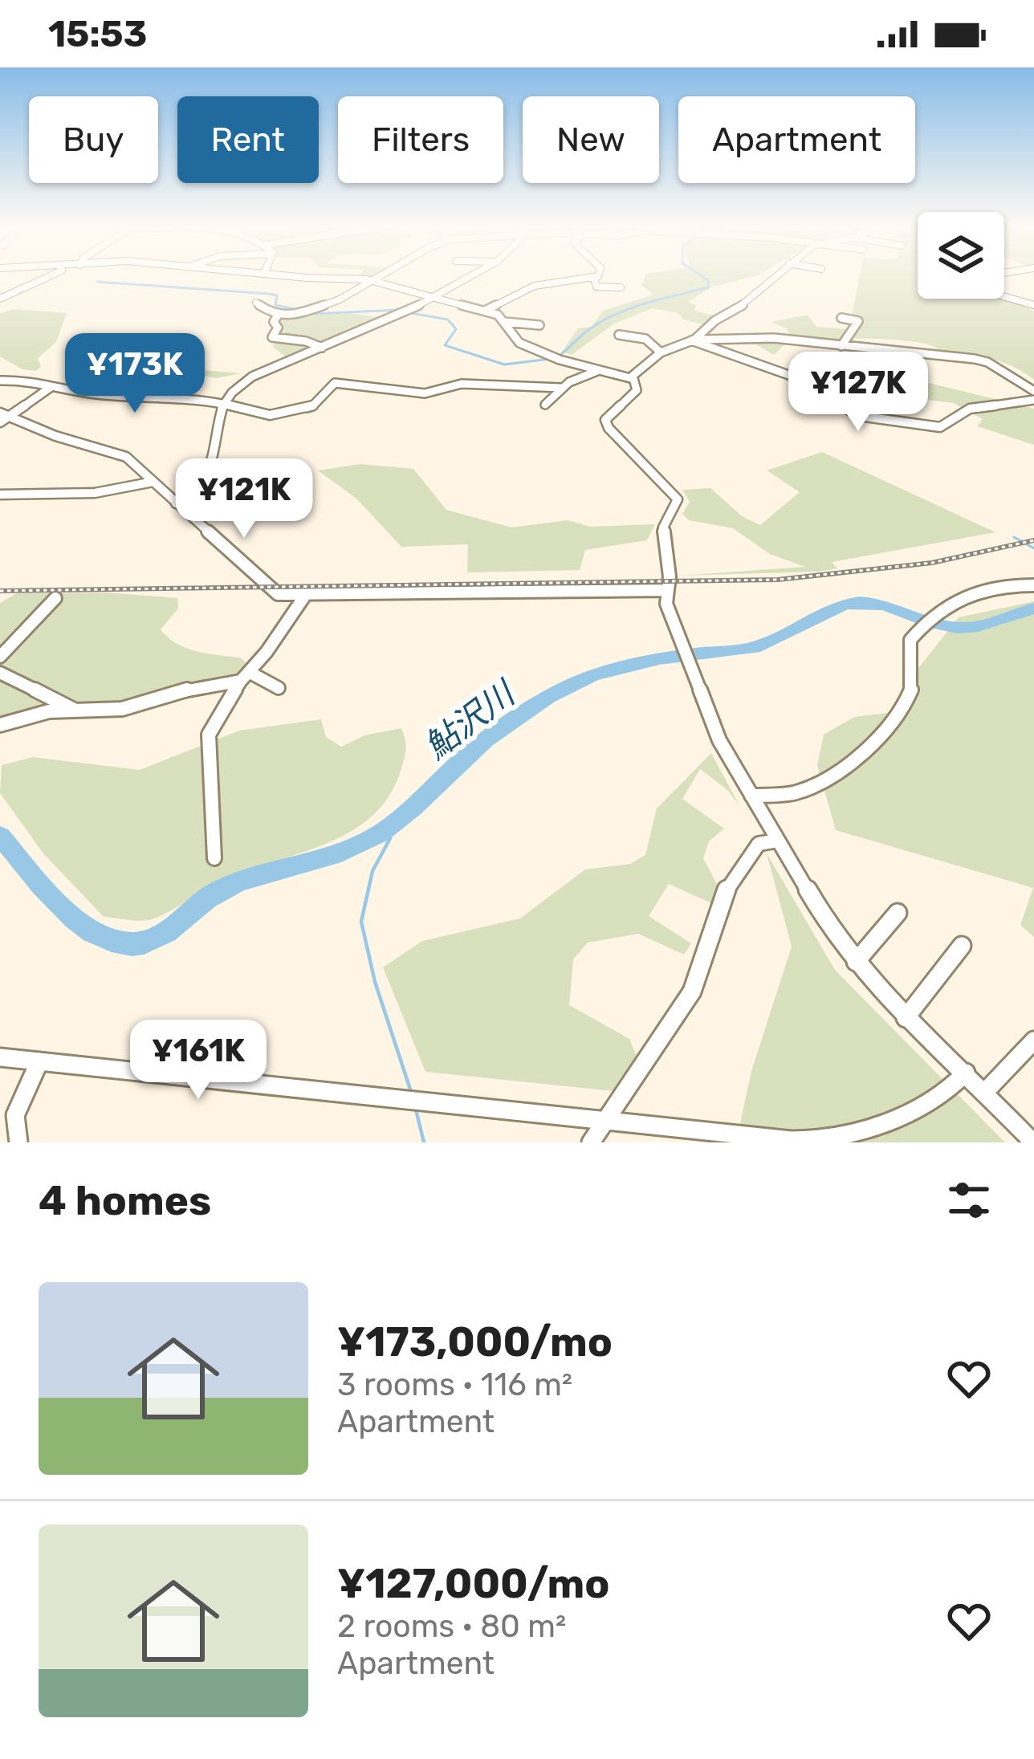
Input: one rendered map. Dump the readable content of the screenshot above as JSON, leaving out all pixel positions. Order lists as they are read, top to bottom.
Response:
{
  "water": ["鮎沢川"],
  "page": {
    "status": "15:53",
    "chip": [
      "Buy",
      "Rent",
      "Filters",
      "New",
      "Apartment"
    ],
    "price": [
      "¥173K",
      "¥127K",
      "¥121K",
      "¥161K"
    ],
    "heading": "4 homes",
    "list": [
      {
        "name": "¥173,000/mo",
        "note": "3 rooms · 116 m² · Apartment"
      },
      {
        "name": "¥127,000/mo",
        "note": "2 rooms · 80 m² · Apartment"
      }
    ]
  }
}
